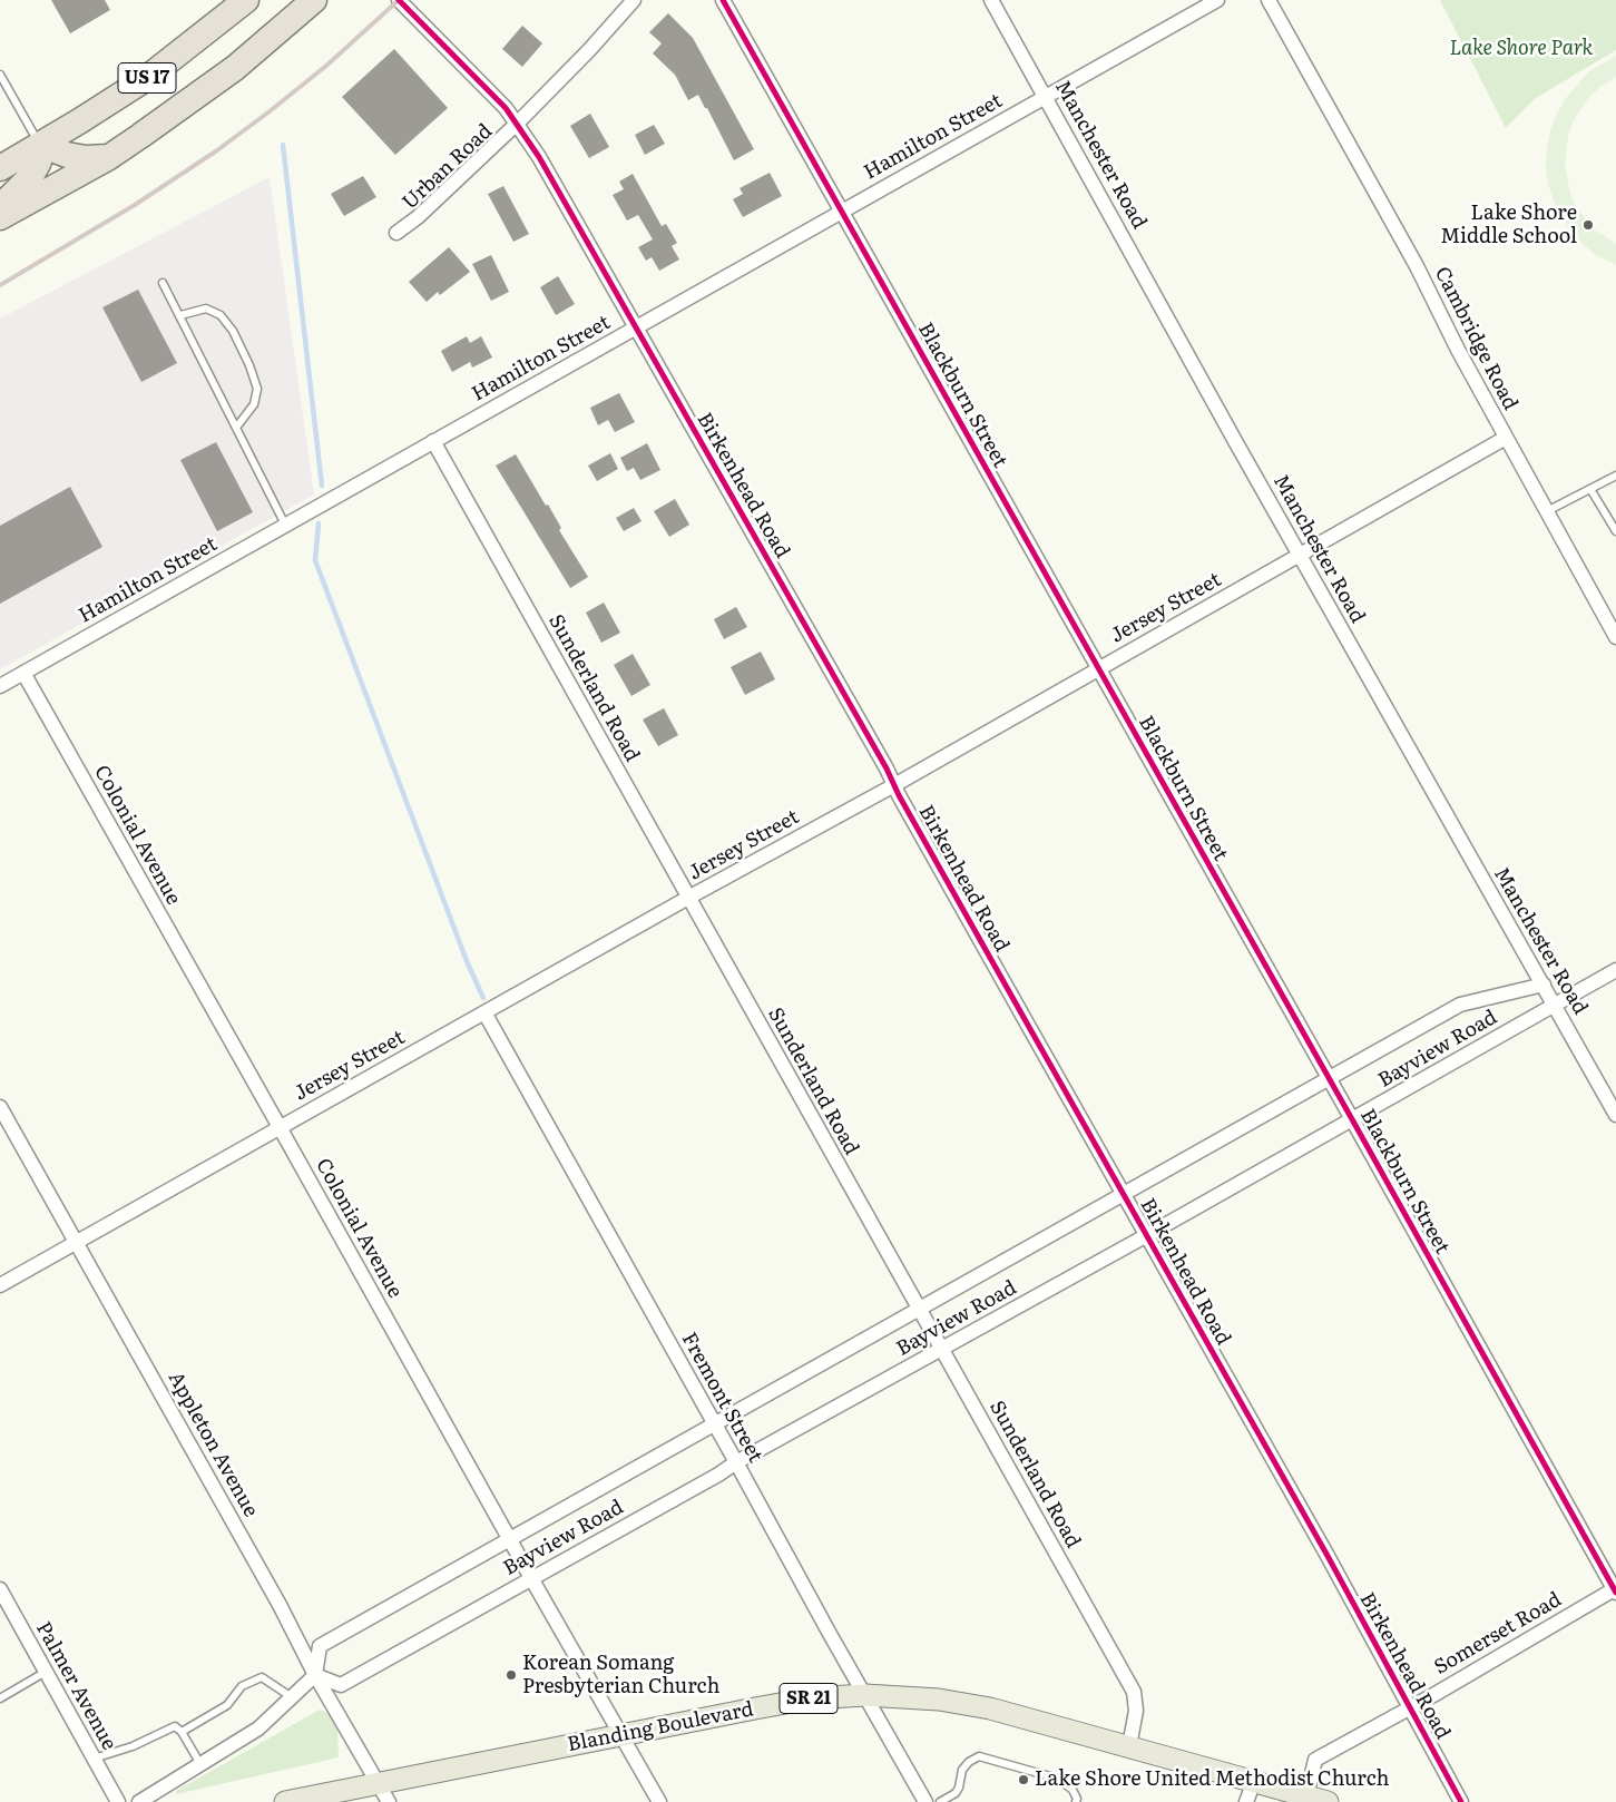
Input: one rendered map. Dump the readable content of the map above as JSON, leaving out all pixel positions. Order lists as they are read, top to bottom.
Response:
{
  "streets": {
    "highway": ["US 17"],
    "main road": ["SR 21", "Blanding Boulevard"],
    "street": [
      "Hamilton Street",
      "Manchester Road",
      "Urban Road",
      "Cambridge Road",
      "Blackburn Street",
      "Birkenhead Road",
      "Jersey Street",
      "Sunderland Road",
      "Colonial Avenue",
      "Bayview Road",
      "Fremont Street",
      "Appleton Avenue",
      "Somerset Road",
      "Palmer Avenue"
    ]
  },
  "crossings": [
    ["Hamilton Street", "Manchester Road"],
    ["Hamilton Street", "Blackburn Street"],
    ["Hamilton Street", "Birkenhead Road"],
    ["Hamilton Street", "Sunderland Road"],
    ["Hamilton Street", "Colonial Avenue"],
    ["Manchester Road", "Jersey Street"],
    ["Manchester Road", "Bayview Road"],
    ["Urban Road", "Birkenhead Road"],
    ["Cambridge Road", "Jersey Street"],
    ["Blackburn Street", "Jersey Street"],
    ["Blackburn Street", "Bayview Road"],
    ["Blackburn Street", "Somerset Road"],
    ["Birkenhead Road", "Jersey Street"],
    ["Birkenhead Road", "Bayview Road"],
    ["Birkenhead Road", "Somerset Road"],
    ["Jersey Street", "Sunderland Road"],
    ["Jersey Street", "Colonial Avenue"],
    ["Jersey Street", "Fremont Street"],
    ["Jersey Street", "Appleton Avenue"],
    ["Sunderland Road", "Bayview Road"],
    ["Sunderland Road", "Blanding Boulevard"],
    ["Colonial Avenue", "Bayview Road"],
    ["Colonial Avenue", "Blanding Boulevard"],
    ["Bayview Road", "Fremont Street"],
    ["Bayview Road", "Appleton Avenue"],
    ["Fremont Street", "Blanding Boulevard"],
    ["Appleton Avenue", "Blanding Boulevard"],
    ["Somerset Road", "Blanding Boulevard"]
  ],
  "parks": ["Lake Shore Park"],
  "places": ["Lake Shore Middle School", "Korean Somang Presbyterian Church", "Lake Shore United Methodist Church"]
}
